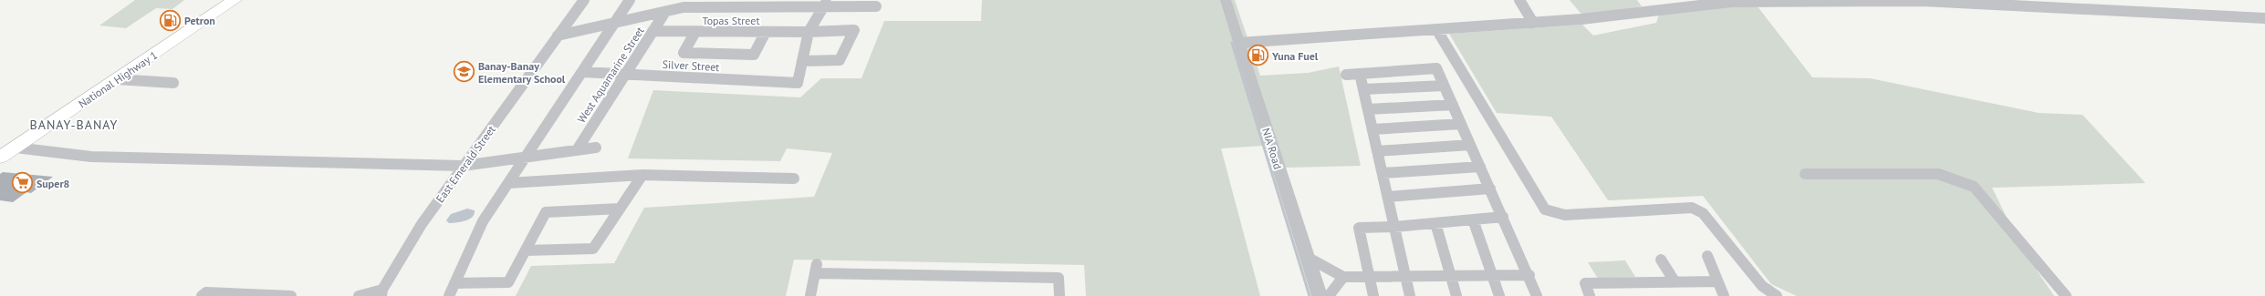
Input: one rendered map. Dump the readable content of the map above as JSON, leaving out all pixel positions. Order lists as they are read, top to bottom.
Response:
{
  "streets": {
    "highway": ["National Highway 1"],
    "street": [
      "Topas Street",
      "Silver Street",
      "West Aquamarine Street",
      "NIA Road",
      "East Emerald Street"
    ]
  },
  "crossings": [
    ["Topas Street", "Silver Street"],
    ["Topas Street", "West Aquamarine Street"],
    ["Silver Street", "West Aquamarine Street"]
  ],
  "districts": ["BANAY-BANAY"],
  "places": {
    "fuel station": ["Petron", "Yuna Fuel"],
    "school or university": ["Banay-Banay Elementary School"],
    "supermarket": ["Super8"]
  }
}
